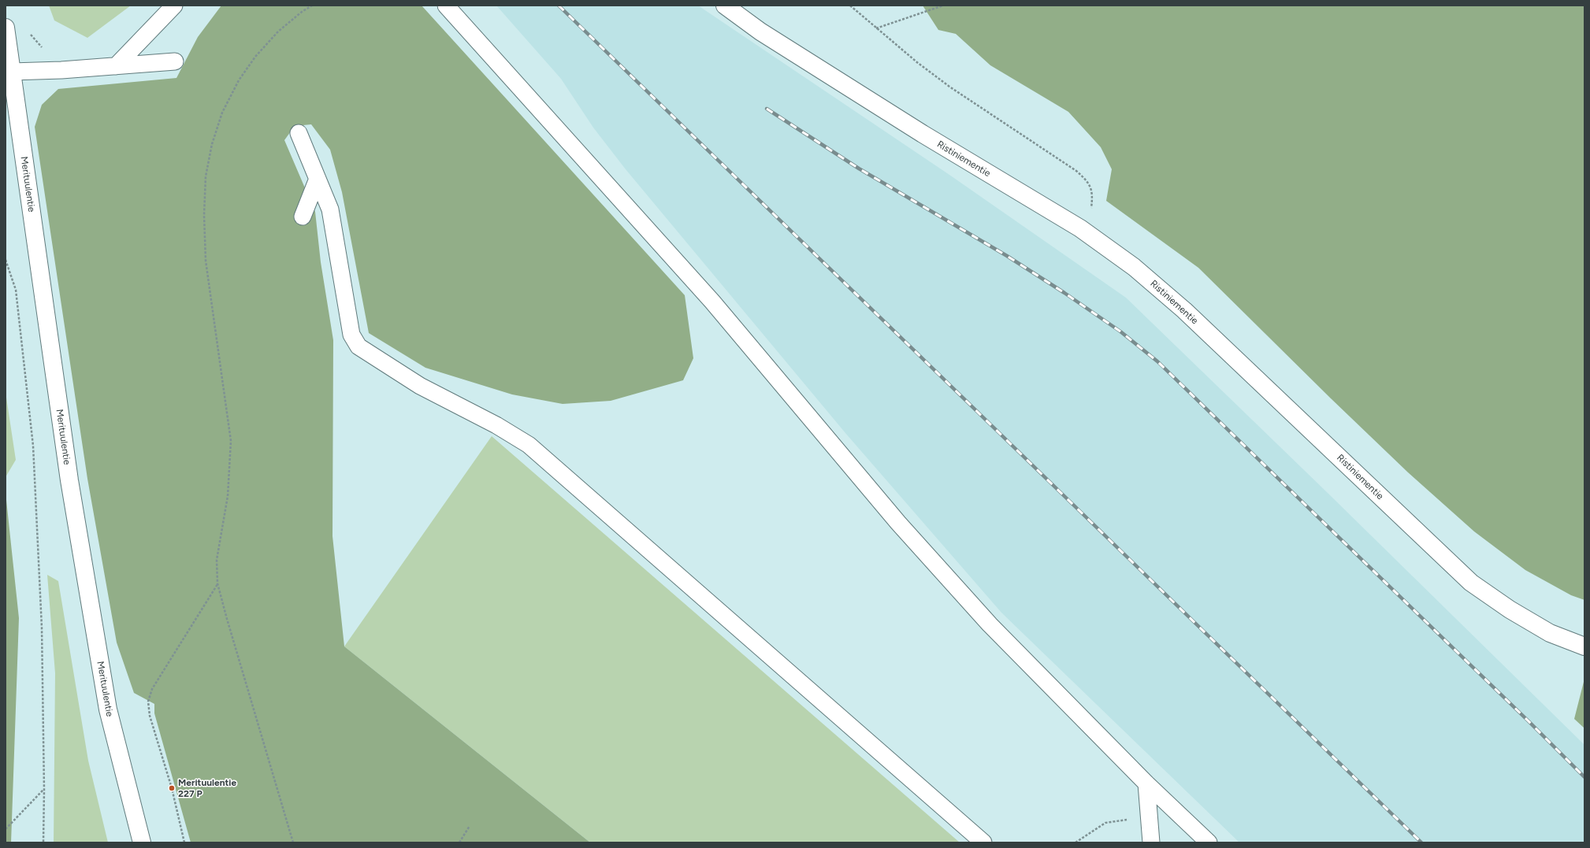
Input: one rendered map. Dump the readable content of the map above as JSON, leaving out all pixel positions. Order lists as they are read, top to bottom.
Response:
{
  "streets": {
    "street": ["Ristiniementie", "Merituulentie"]
  },
  "places": ["Merituulentie 227 P"]
}
